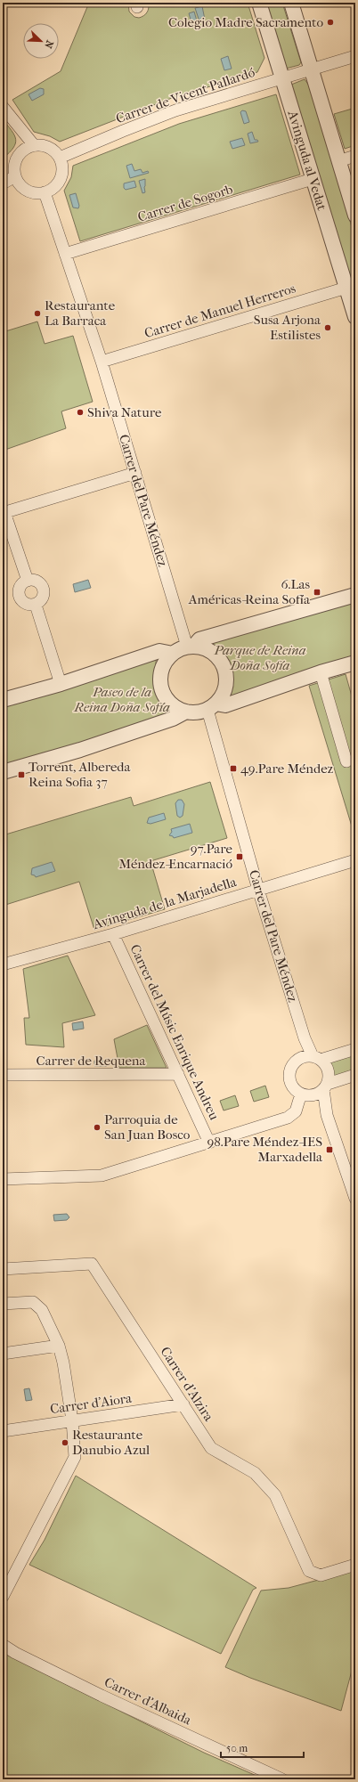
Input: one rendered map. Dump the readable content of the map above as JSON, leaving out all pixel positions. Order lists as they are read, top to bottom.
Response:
{
  "streets": {
    "street": [
      "Carrer de Vicent Pallardó",
      "Avinguda al Vedat",
      "Carrer de Sogorb",
      "Carrer de Manuel Herreros",
      "Carrer del Pare Méndez",
      "Avinguda de la Marjadella",
      "Carrer del Músic Enrique Andreu",
      "Carrer de Requena",
      "Carrer d'Alzira",
      "Carrer d'Aiora",
      "Carrer d'Albaida"
    ]
  },
  "crossings": [
    ["Carrer de Vicent Pallardó", "Avinguda al Vedat"],
    ["Carrer de Vicent Pallardó", "Carrer del Pare Méndez"],
    ["Avinguda al Vedat", "Carrer de Sogorb"],
    ["Avinguda al Vedat", "Carrer de Manuel Herreros"],
    ["Carrer de Sogorb", "Carrer del Pare Méndez"],
    ["Carrer de Manuel Herreros", "Carrer del Pare Méndez"],
    ["Carrer del Pare Méndez", "Avinguda de la Marjadella"],
    ["Avinguda de la Marjadella", "Carrer del Músic Enrique Andreu"],
    ["Carrer del Músic Enrique Andreu", "Carrer de Requena"],
    ["Carrer d'Alzira", "Carrer d'Aiora"]
  ],
  "parks": ["Parque de Reina Doña Sofía", "Paseo de la Reina Doña Sofía"],
  "places": {
    "other": [
      "Colegio Madre Sacramento",
      "Restaurante La Barraca",
      "Susa Arjona Estilistes",
      "Shiva Nature",
      "Parroquia de San Juan Bosco",
      "Restaurante Danubio Azul"
    ],
    "transit": [
      "6.Las Américas-Reina Sofía",
      "49.Pare Méndez",
      "Torrent, Albereda Reina Sofia 37",
      "97.Pare Méndez-Encarnació",
      "98.Pare Méndez-IES Marxadella"
    ]
  },
  "scale_bar": "50 m",
  "north": "bottom right"
}
